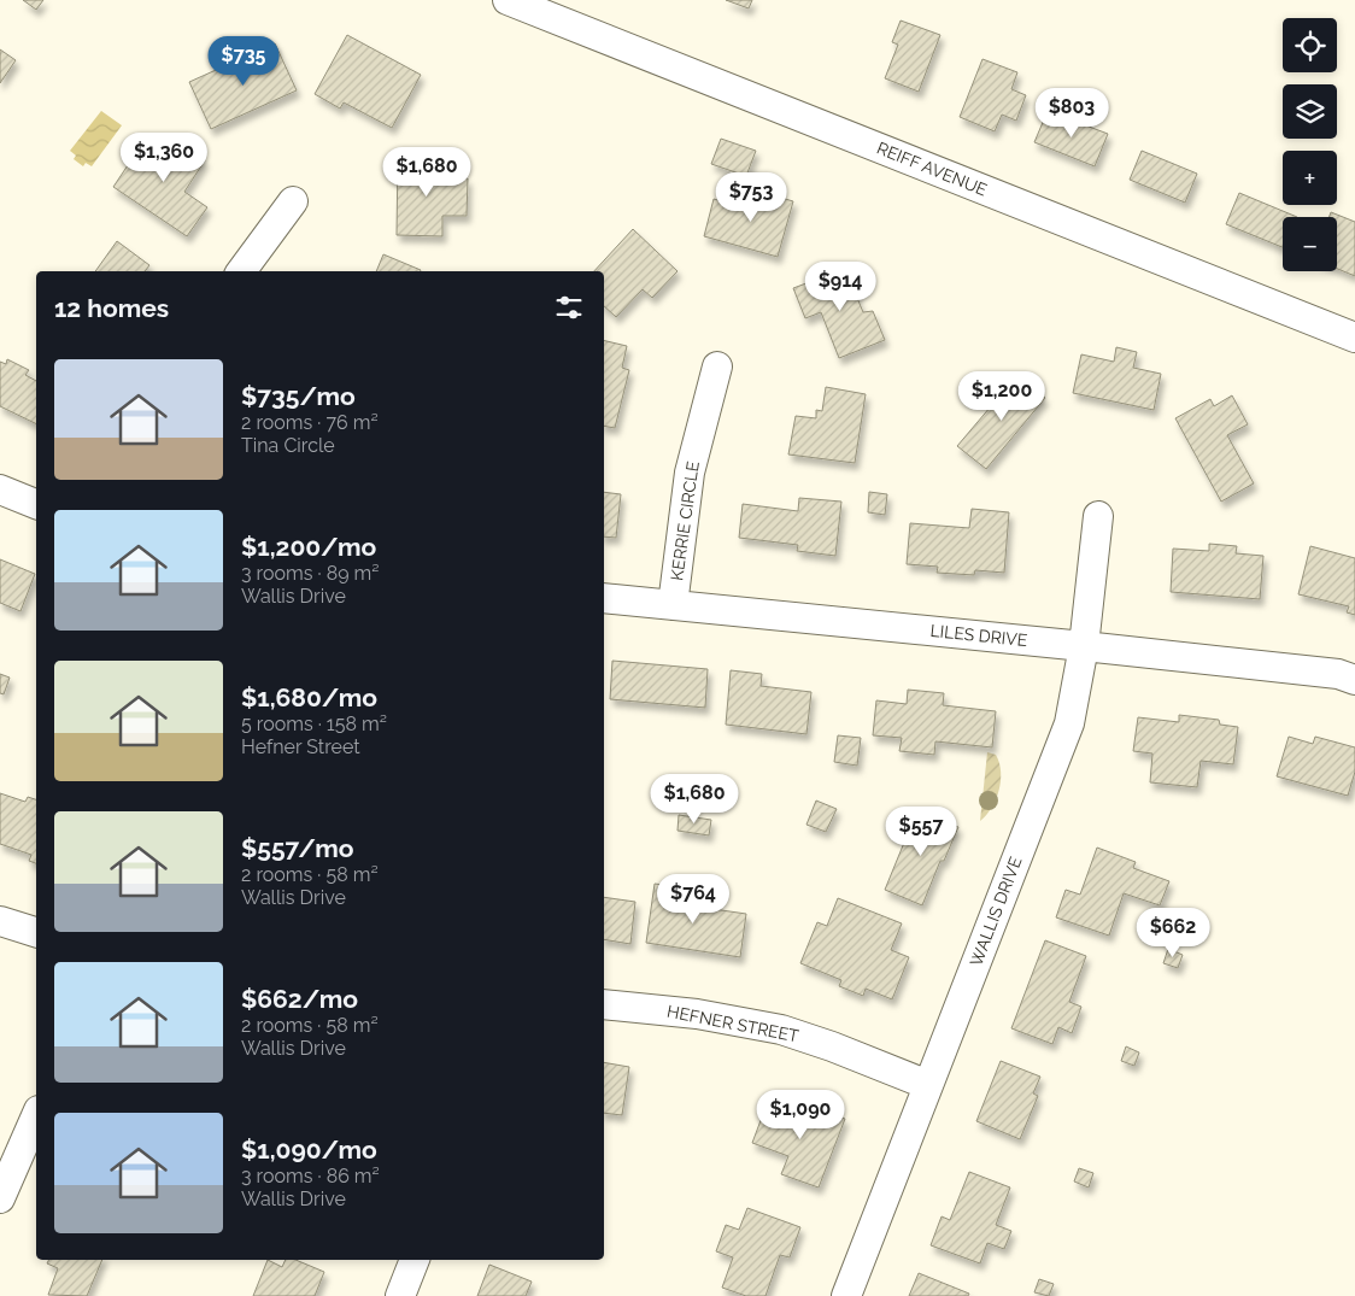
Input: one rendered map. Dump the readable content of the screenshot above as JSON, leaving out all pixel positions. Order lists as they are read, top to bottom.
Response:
{
  "streets": {
    "street": [
      "REIFF AVENUE",
      "KERRIE CIRCLE",
      "LILES DRIVE",
      "WALLIS DRIVE",
      "HEFNER STREET"
    ]
  },
  "crossings": [
    ["KERRIE CIRCLE", "LILES DRIVE"],
    ["LILES DRIVE", "WALLIS DRIVE"],
    ["WALLIS DRIVE", "HEFNER STREET"]
  ],
  "page": {
    "map_buttons": ["+", "−"],
    "price": [
      "$735",
      "$803",
      "$1,360",
      "$1,680",
      "$753",
      "$914",
      "$1,200",
      "$1,680",
      "$557",
      "$764",
      "$662",
      "$1,090"
    ],
    "heading": "12 homes",
    "list": [
      {
        "name": "$735/mo",
        "note": "2 rooms · 76 m² · Tina Circle"
      },
      {
        "name": "$1,200/mo",
        "note": "3 rooms · 89 m² · Wallis Drive"
      },
      {
        "name": "$1,680/mo",
        "note": "5 rooms · 158 m² · Hefner Street"
      },
      {
        "name": "$557/mo",
        "note": "2 rooms · 58 m² · Wallis Drive"
      },
      {
        "name": "$662/mo",
        "note": "2 rooms · 58 m² · Wallis Drive"
      },
      {
        "name": "$1,090/mo",
        "note": "3 rooms · 86 m² · Wallis Drive"
      }
    ]
  }
}
